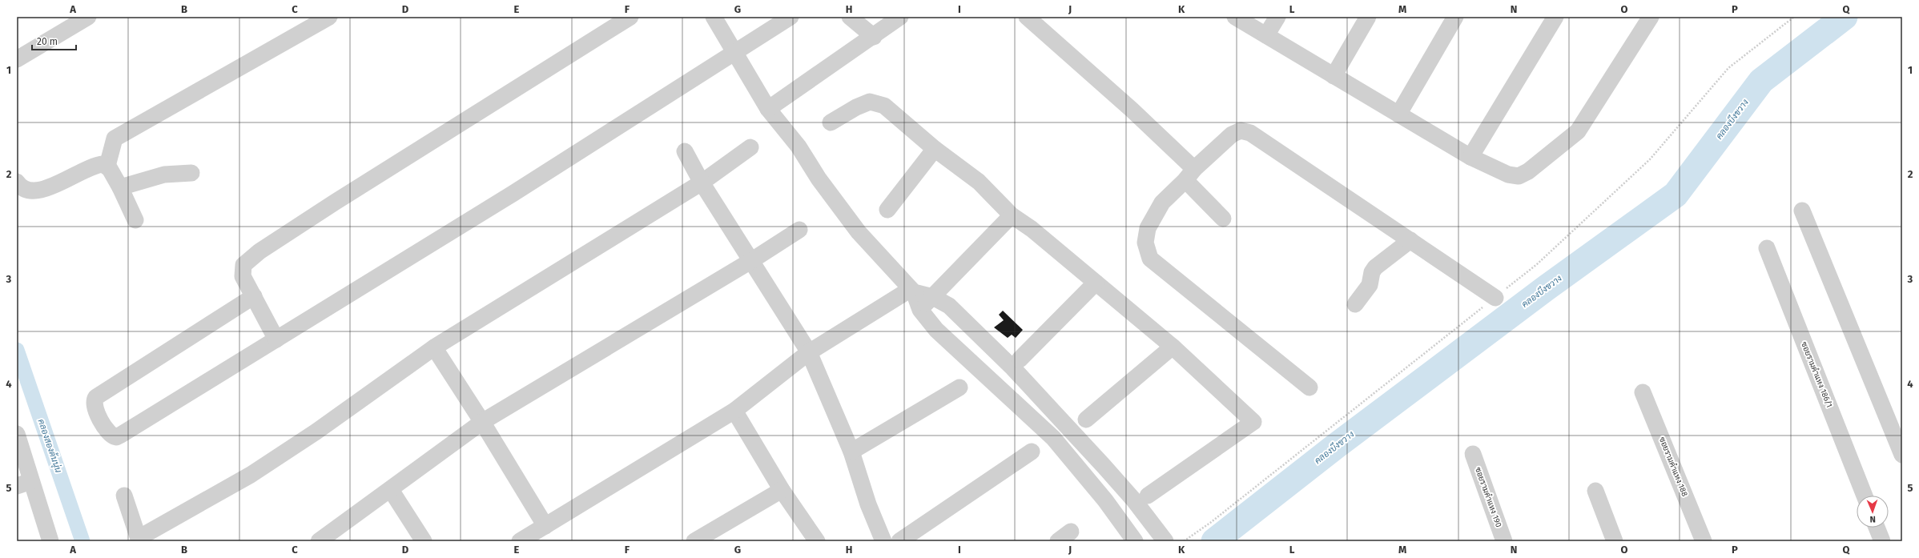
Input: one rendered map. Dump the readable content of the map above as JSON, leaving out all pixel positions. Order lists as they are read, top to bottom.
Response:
{
  "streets": {
    "street": ["ซอยรามคำแหง 186/1", "ซอยรามคำแหง 188", "ซอยรามคำแหง 190"]
  },
  "water": ["คลองบึงขวาง", "คลองสองต้นนุ่น"],
  "scale_bar": "20 m",
  "north": "bottom",
  "grid": {
    "columns": [
      "A",
      "B",
      "C",
      "D",
      "E",
      "F",
      "G",
      "H",
      "I",
      "J",
      "K",
      "L",
      "M",
      "N",
      "O",
      "P",
      "Q"
    ],
    "rows": [
      "1",
      "2",
      "3",
      "4",
      "5"
    ]
  }
}
